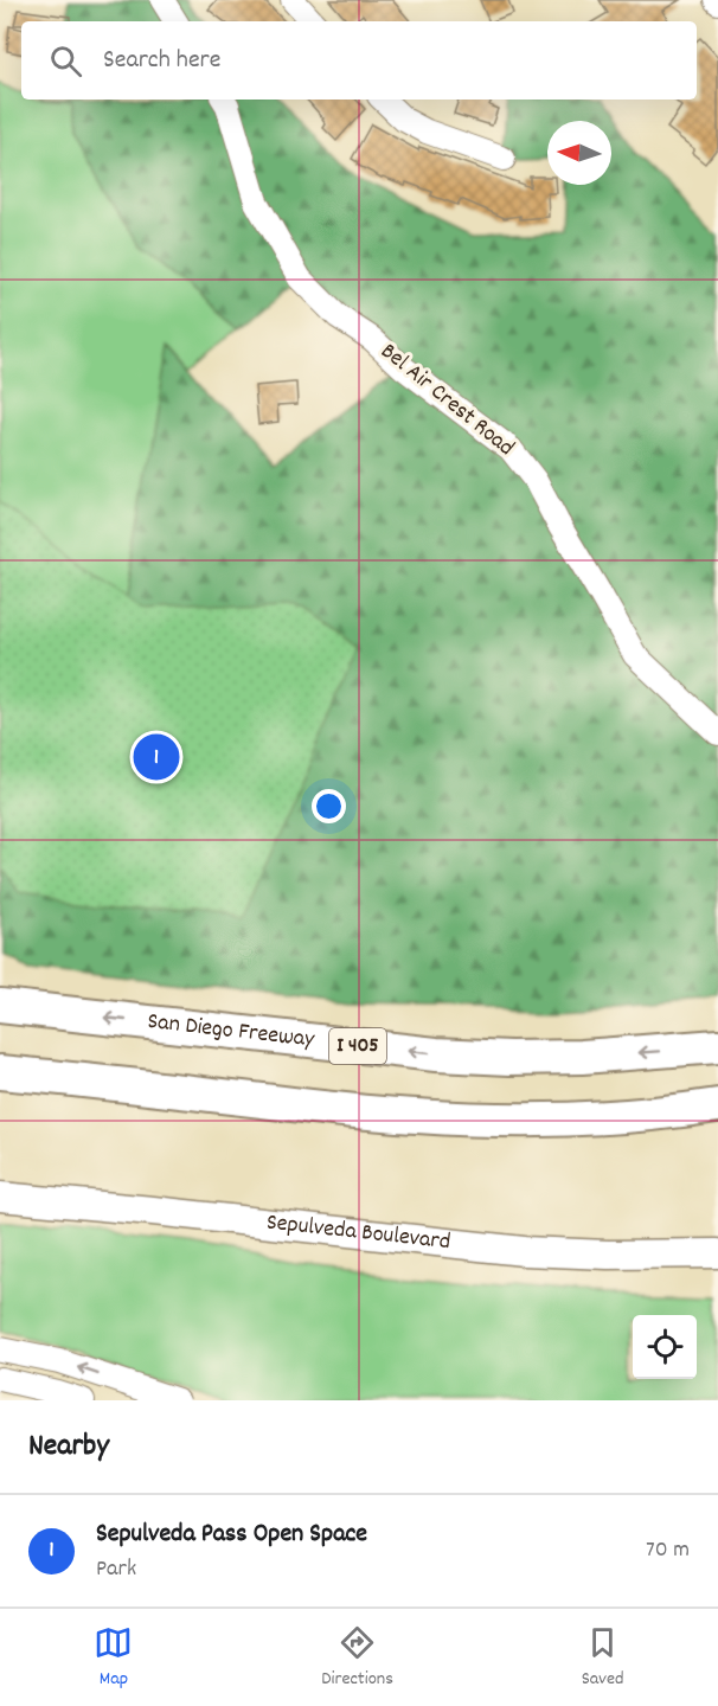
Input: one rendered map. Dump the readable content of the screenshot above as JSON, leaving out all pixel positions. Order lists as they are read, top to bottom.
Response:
{
  "streets": {
    "highway": ["San Diego Freeway", "I 405"],
    "main road": ["Sepulveda Boulevard"],
    "street": ["Bel Air Crest Road"]
  },
  "north": "left",
  "page": {
    "search": "Search here",
    "pins": "1",
    "heading": "Nearby",
    "list": [
      {
        "mark": "1",
        "name": "Sepulveda Pass Open Space",
        "note": "Park",
        "value": "70 m"
      }
    ],
    "nav": ["Map", "Directions", "Saved"]
  }
}
